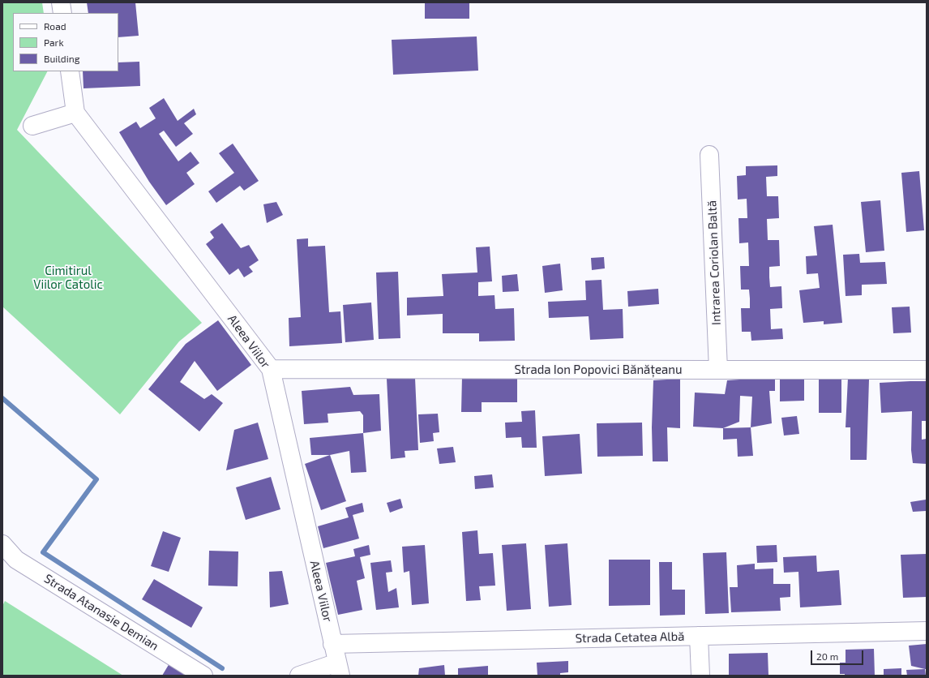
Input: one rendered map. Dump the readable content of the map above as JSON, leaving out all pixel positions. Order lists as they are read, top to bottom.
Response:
{
  "streets": {
    "street": [
      "Intrarea Coriolan Baltă",
      "Aleea Viilor",
      "Strada Ion Popovici Bănățeanu",
      "Strada Atanasie Demian",
      "Strada Cetatea Albă"
    ]
  },
  "crossings": [
    ["Intrarea Coriolan Baltă", "Strada Ion Popovici Bănățeanu"],
    ["Aleea Viilor", "Strada Ion Popovici Bănățeanu"],
    ["Aleea Viilor", "Strada Cetatea Albă"]
  ],
  "parks": ["Cimitirul Viilor Catolic"],
  "legend": ["Road", "Park", "Building"],
  "scale_bar": "20 m"
}
